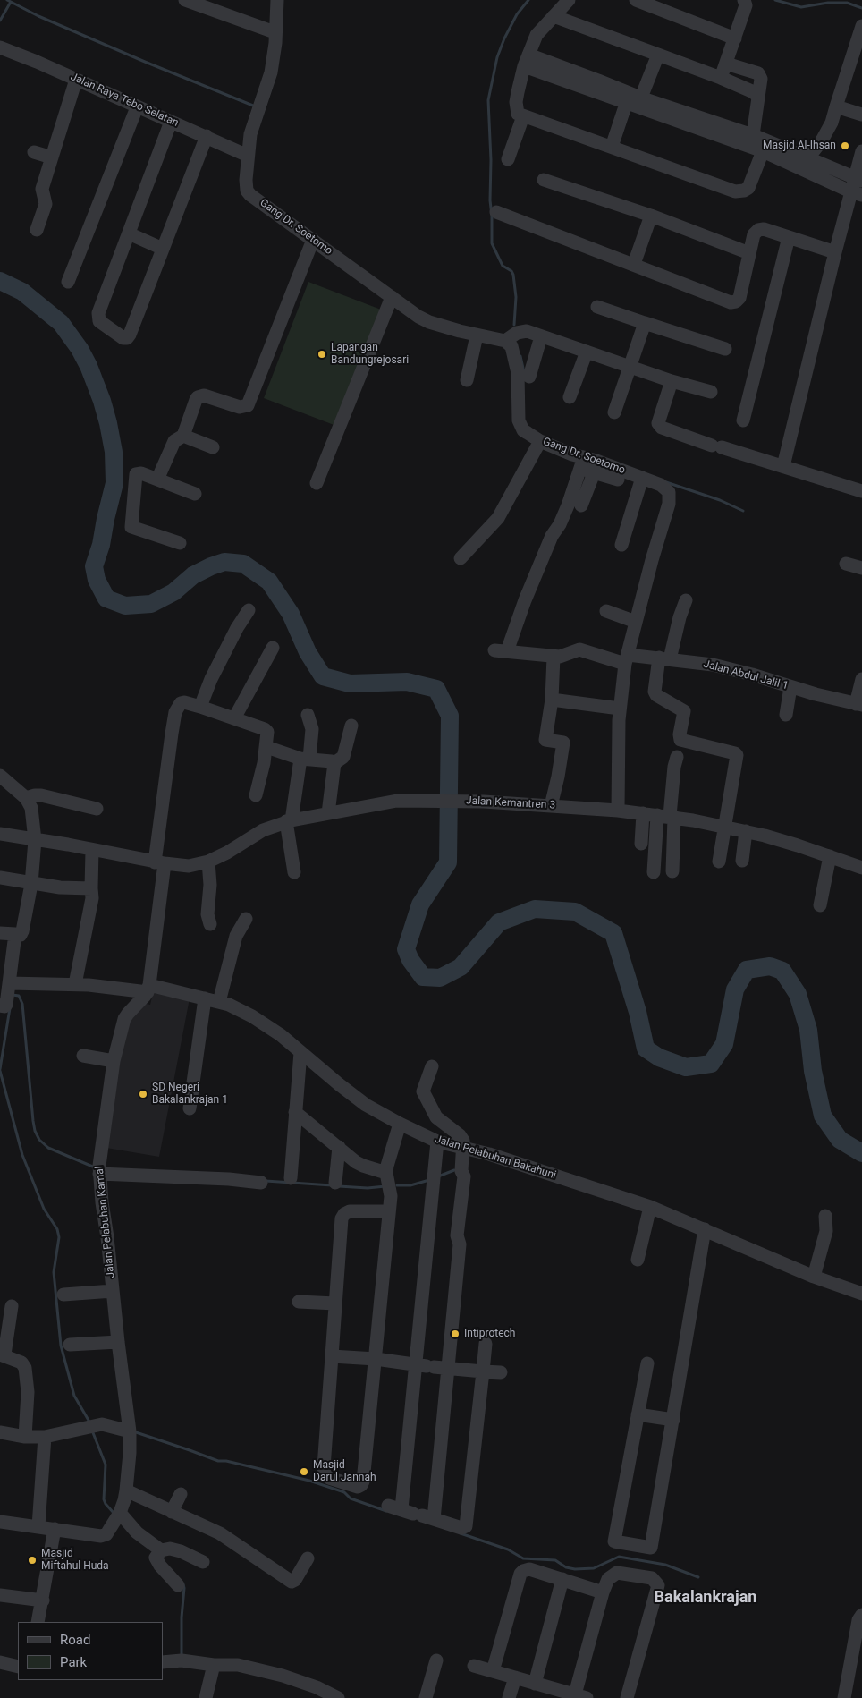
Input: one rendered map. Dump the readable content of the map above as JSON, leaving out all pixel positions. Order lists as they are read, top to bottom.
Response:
{
  "streets": {
    "street": [
      "Jalan Raya Tebo Selatan",
      "Gang Dr. Soetomo",
      "Jalan Abdul Jalil 1",
      "Jalan Kemantren 3",
      "Jalan Pelabuhan Bakahuni",
      "Jalan Pelabuhan Kamal"
    ]
  },
  "crossings": [
    ["Jalan Raya Tebo Selatan", "Gang Dr. Soetomo"],
    ["Gang Dr. Soetomo", "Jalan Abdul Jalil 1"],
    ["Gang Dr. Soetomo", "Jalan Kemantren 3"],
    ["Jalan Pelabuhan Bakahuni", "Jalan Pelabuhan Kamal"]
  ],
  "districts": ["Bakalankrajan"],
  "places": [
    "Masjid Al-Ihsan",
    "Lapangan Bandungrejosari",
    "SD Negeri Bakalankrajan 1",
    "Intiprotech",
    "Masjid Darul Jannah",
    "Masjid Miftahul Huda"
  ],
  "legend": ["Road", "Park"]
}
